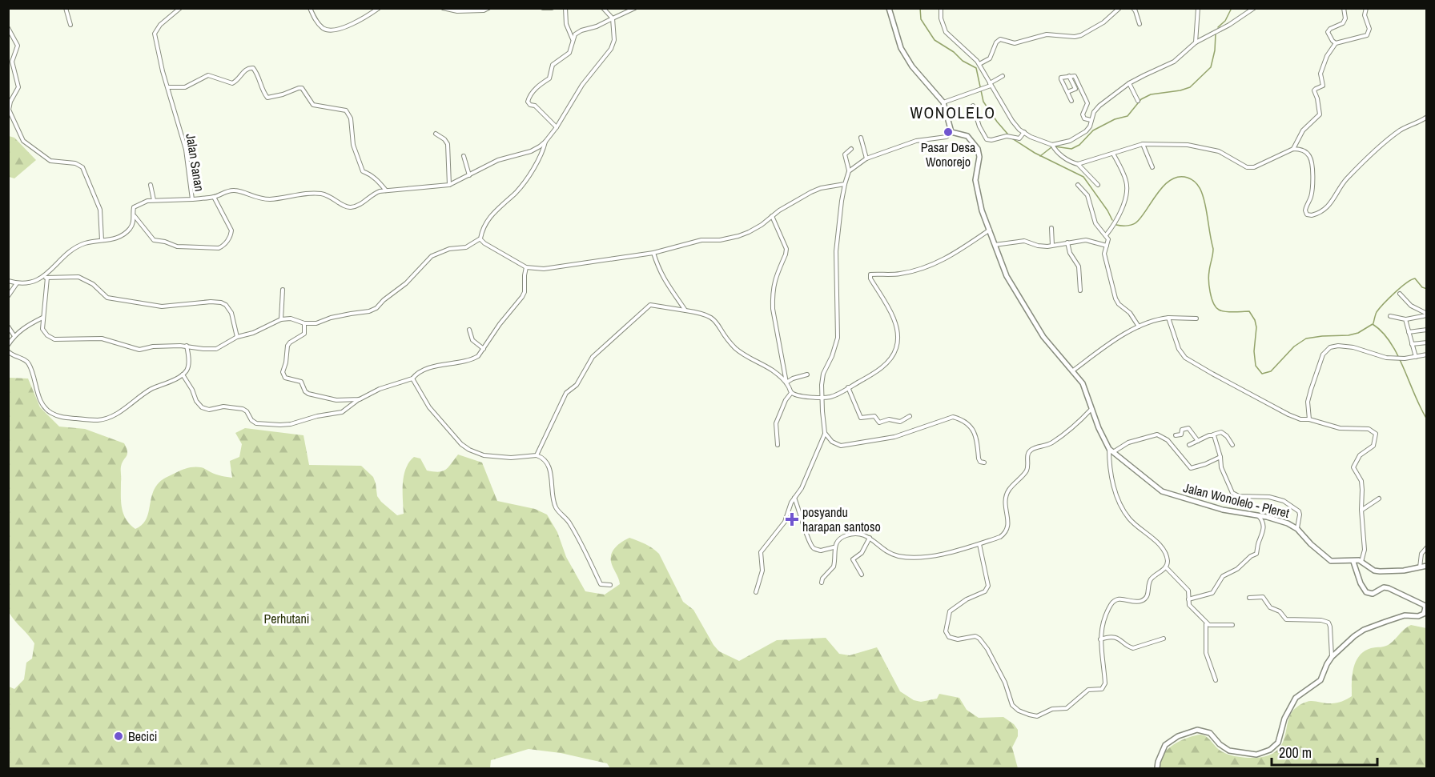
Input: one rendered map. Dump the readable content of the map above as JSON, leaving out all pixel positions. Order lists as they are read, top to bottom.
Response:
{
  "streets": {
    "main road": ["Jalan Wonolelo - Pleret"],
    "street": ["Jalan Sanan"]
  },
  "districts": ["WONOLELO"],
  "parks": ["Perhutani"],
  "places": {
    "other": ["Pasar Desa Wonorejo", "Becici"],
    "health": ["posyandu harapan santoso"]
  },
  "scale_bar": "200 m"
}
